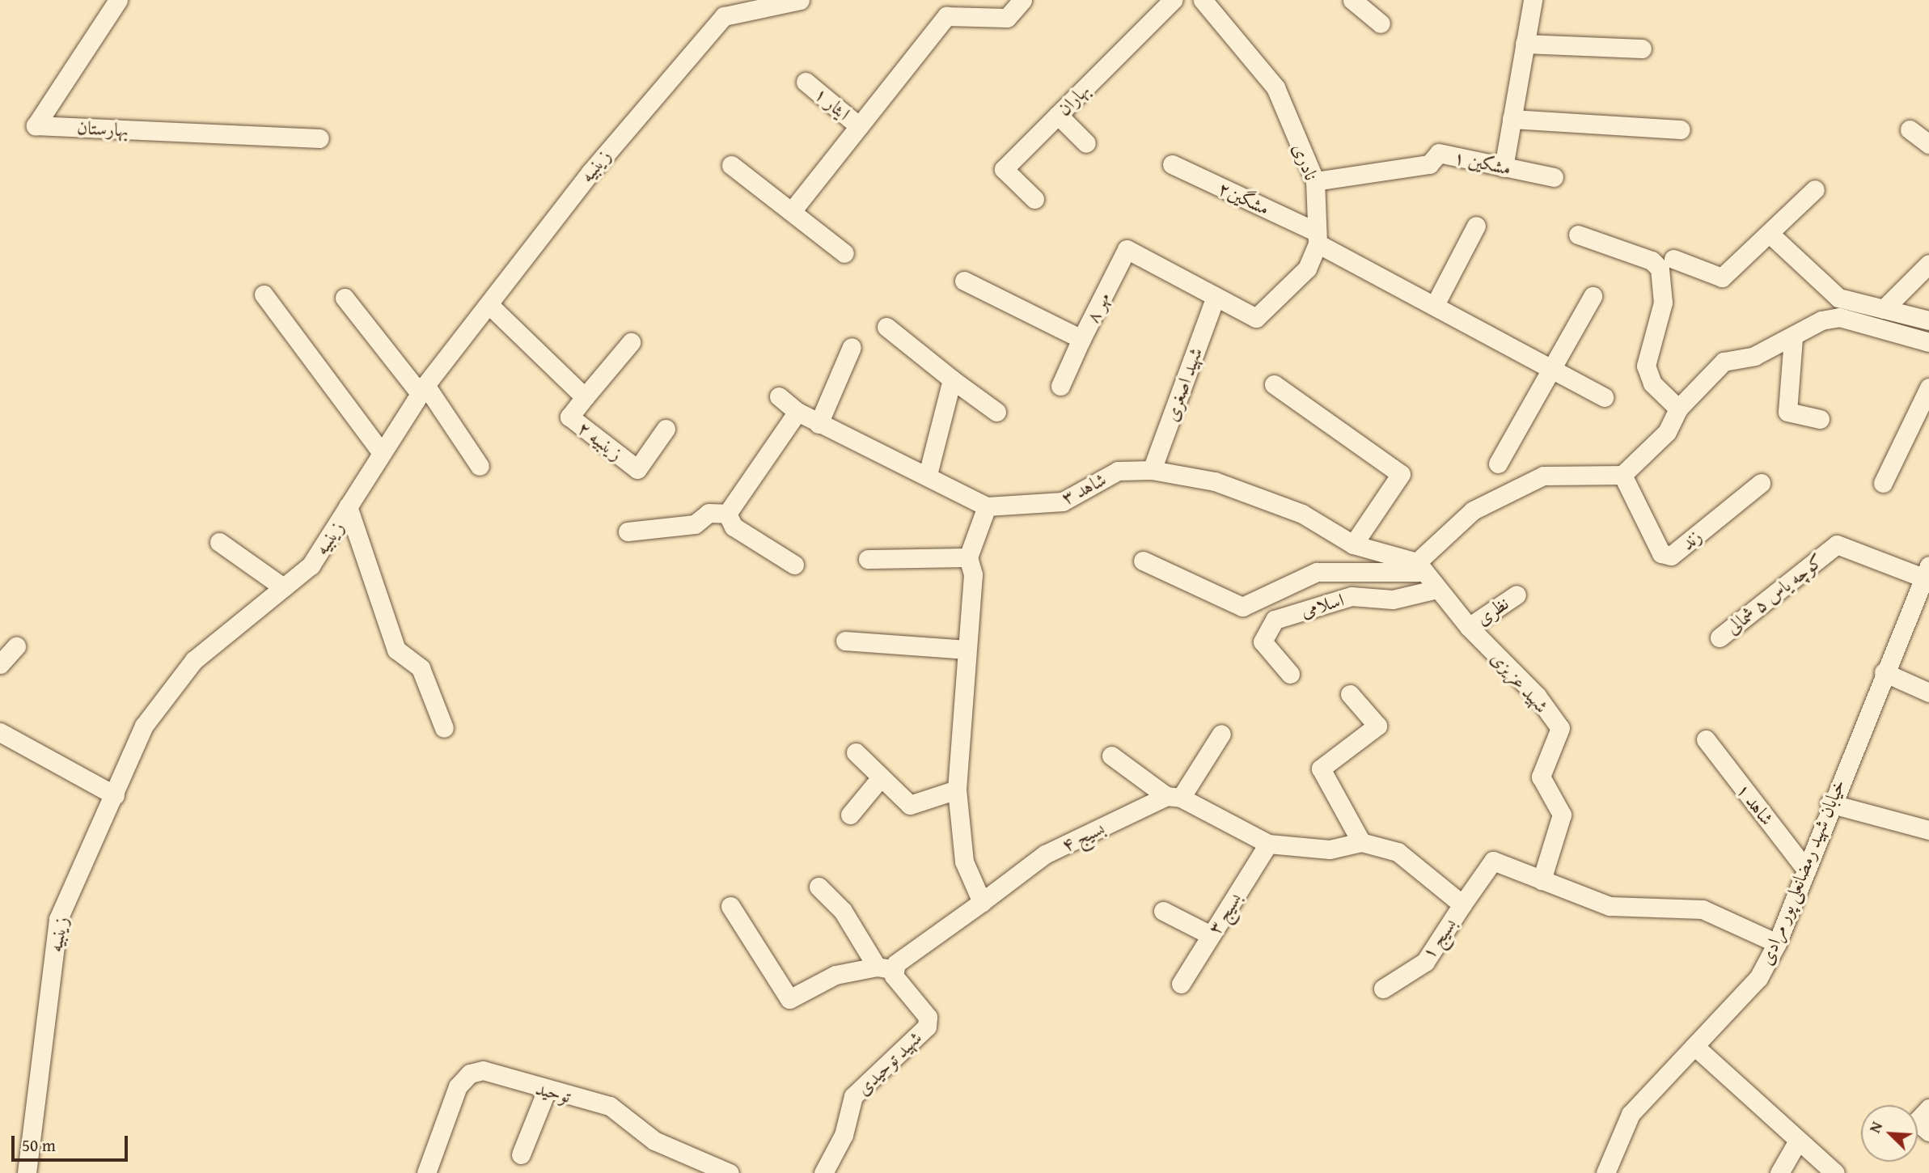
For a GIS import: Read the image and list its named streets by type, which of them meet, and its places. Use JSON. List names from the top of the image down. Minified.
{"streets":{"street":["بهاران","ایثار ۱","بهارستان","نادری","مشکین ۱","زینبیه","مشگین۲","مهر ۸","شهید اصغری","زینبیه ۲","شاهد ۳","زند","کوچه یاس ۵ شمالی","اسلامی","نظری","شهید عزیزی","شاهد ۱","بسیج ۴","خیابان شهید رمضانعلی پور مرادی","بسیج ۳","بسیج ۱","شهید توحیدی","توحید"]},"crossings":[["نادری","مشکین ۱"],["نادری","مشگین۲"],["نادری","مهر ۸"],["نادری","شهید اصغری"],["زینبیه","زینبیه ۲"],["مهر ۸","شهید اصغری"],["شهید اصغری","شاهد ۳"],["شاهد ۳","شهید عزیزی"],["کوچه یاس ۵ شمالی","خیابان شهید رمضانعلی پور مرادی"],["اسلامی","شهید عزیزی"],["نظری","شهید عزیزی"],["شاهد ۱","خیابان شهید رمضانعلی پور مرادی"]],"scale_bar":"50 m","north":"top left"}
